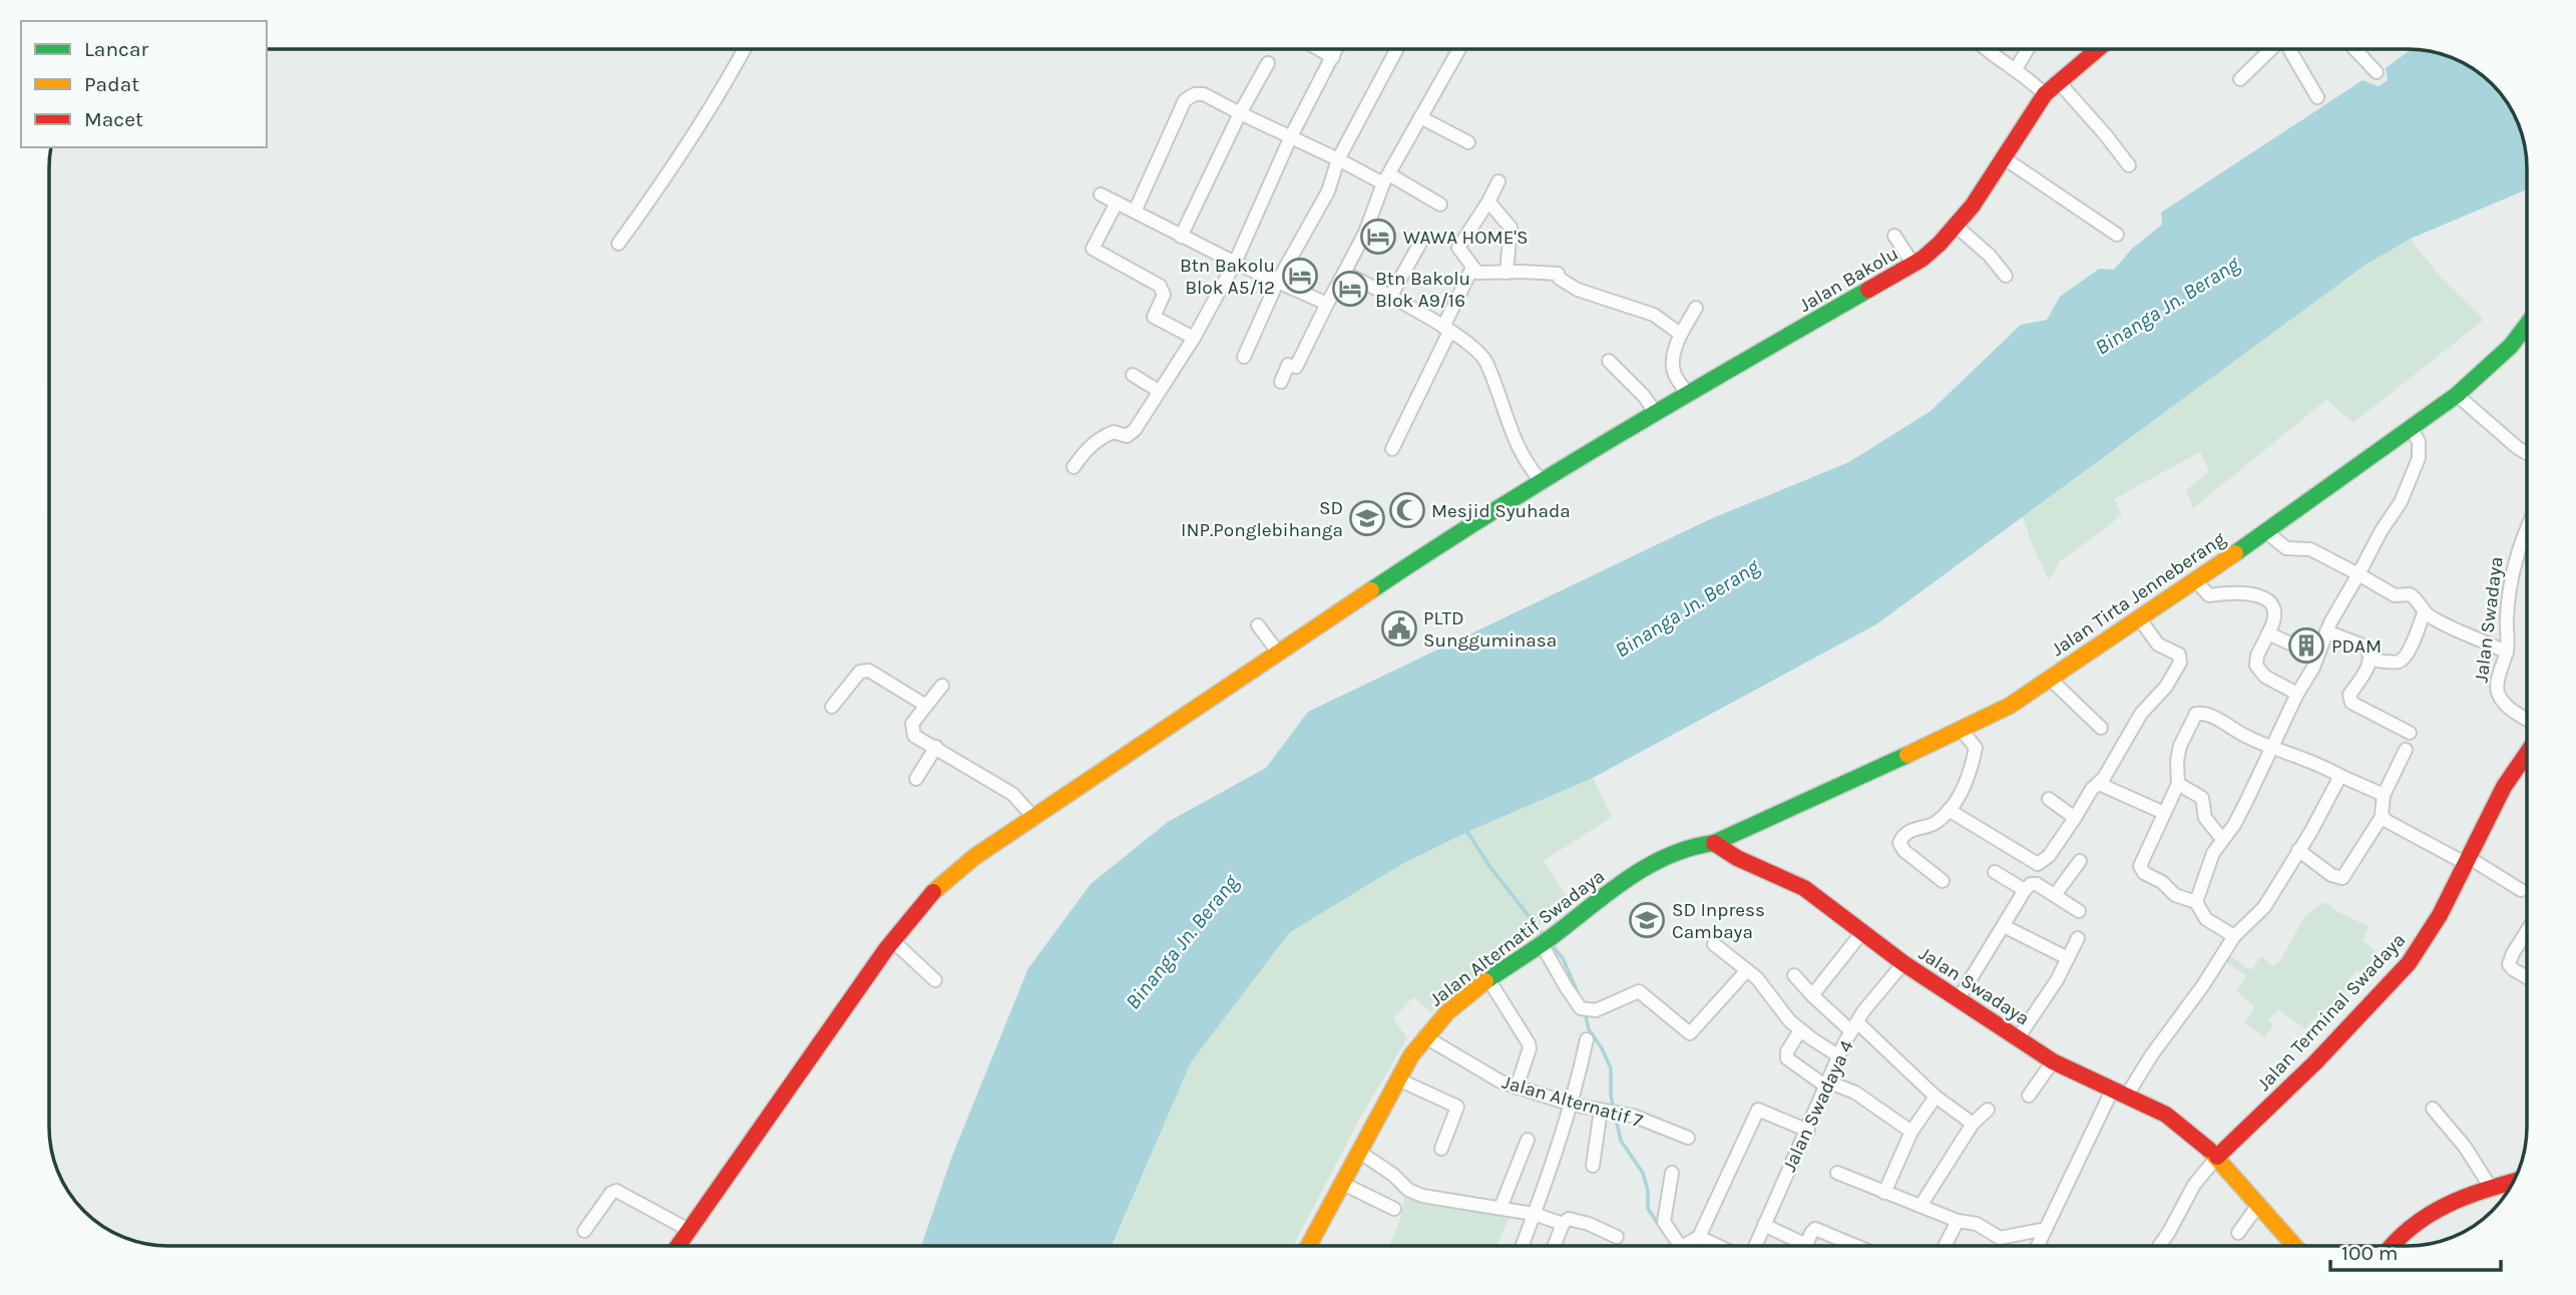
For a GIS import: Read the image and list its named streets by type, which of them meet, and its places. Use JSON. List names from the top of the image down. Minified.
{"streets":{"street":["Jalan Bakolu","Jalan Tirta Jenneberang","Jalan Swadaya","Jalan Alternatif Swadaya","Jalan Terminal Swadaya","Jalan Alternatif 7","Jalan Swadaya 4"]},"crossings":[["Jalan Tirta Jenneberang","Jalan Swadaya"],["Jalan Tirta Jenneberang","Jalan Alternatif Swadaya"],["Jalan Swadaya","Jalan Alternatif Swadaya"],["Jalan Swadaya","Jalan Terminal Swadaya"],["Jalan Swadaya","Jalan Swadaya 4"],["Jalan Alternatif Swadaya","Jalan Alternatif 7"]],"water":["Binanga Jn. Berang"],"places":{"hotel":["WAWA HOME'S","Btn Bakolu Blok A5/12","Btn Bakolu Blok A9/16"],"mosque":["Mesjid Syuhada"],"school or university":["SD INP.Ponglebihanga","SD Inpress Cambaya"],"public building":["PLTD Sungguminasa"],"building":["PDAM"]},"legend":["Lancar","Padat","Macet"],"scale_bar":"100 m"}
